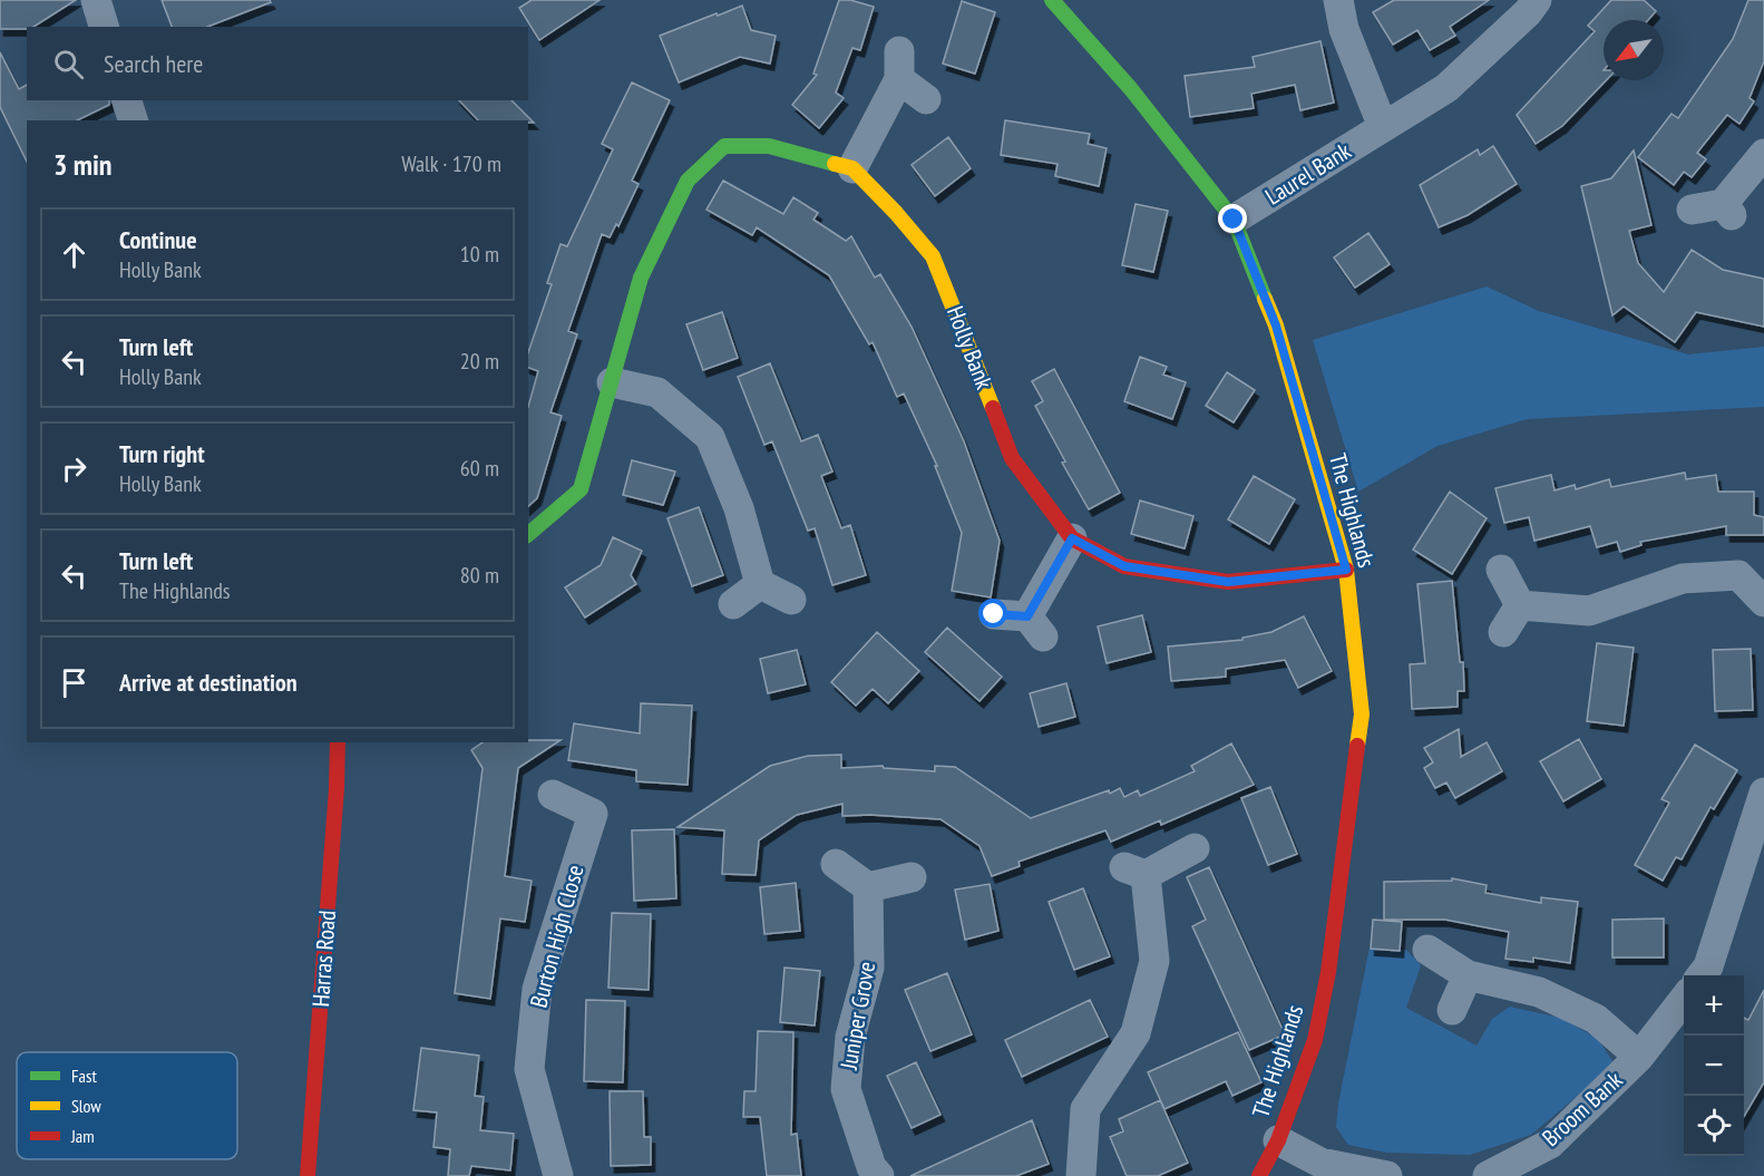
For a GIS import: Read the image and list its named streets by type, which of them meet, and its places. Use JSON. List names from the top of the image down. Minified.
{"streets":{"street":["Laurel Bank","Holly Bank","The Highlands","Burton High Close","Harras Road","Juniper Grove","Broom Bank"]},"crossings":[["Laurel Bank","The Highlands"],["Holly Bank","The Highlands"]],"legend":["Fast","Slow","Jam"],"north":"bottom left","page":{"search":"Search here","heading":["3 min","Walk · 170 m"],"list":[["Continue","Holly Bank","10 m"],["Turn left","Holly Bank","20 m"],["Turn right","Holly Bank","60 m"],["Turn left","The Highlands","80 m"],"Arrive at destination"],"map_buttons":["+","−"]}}
